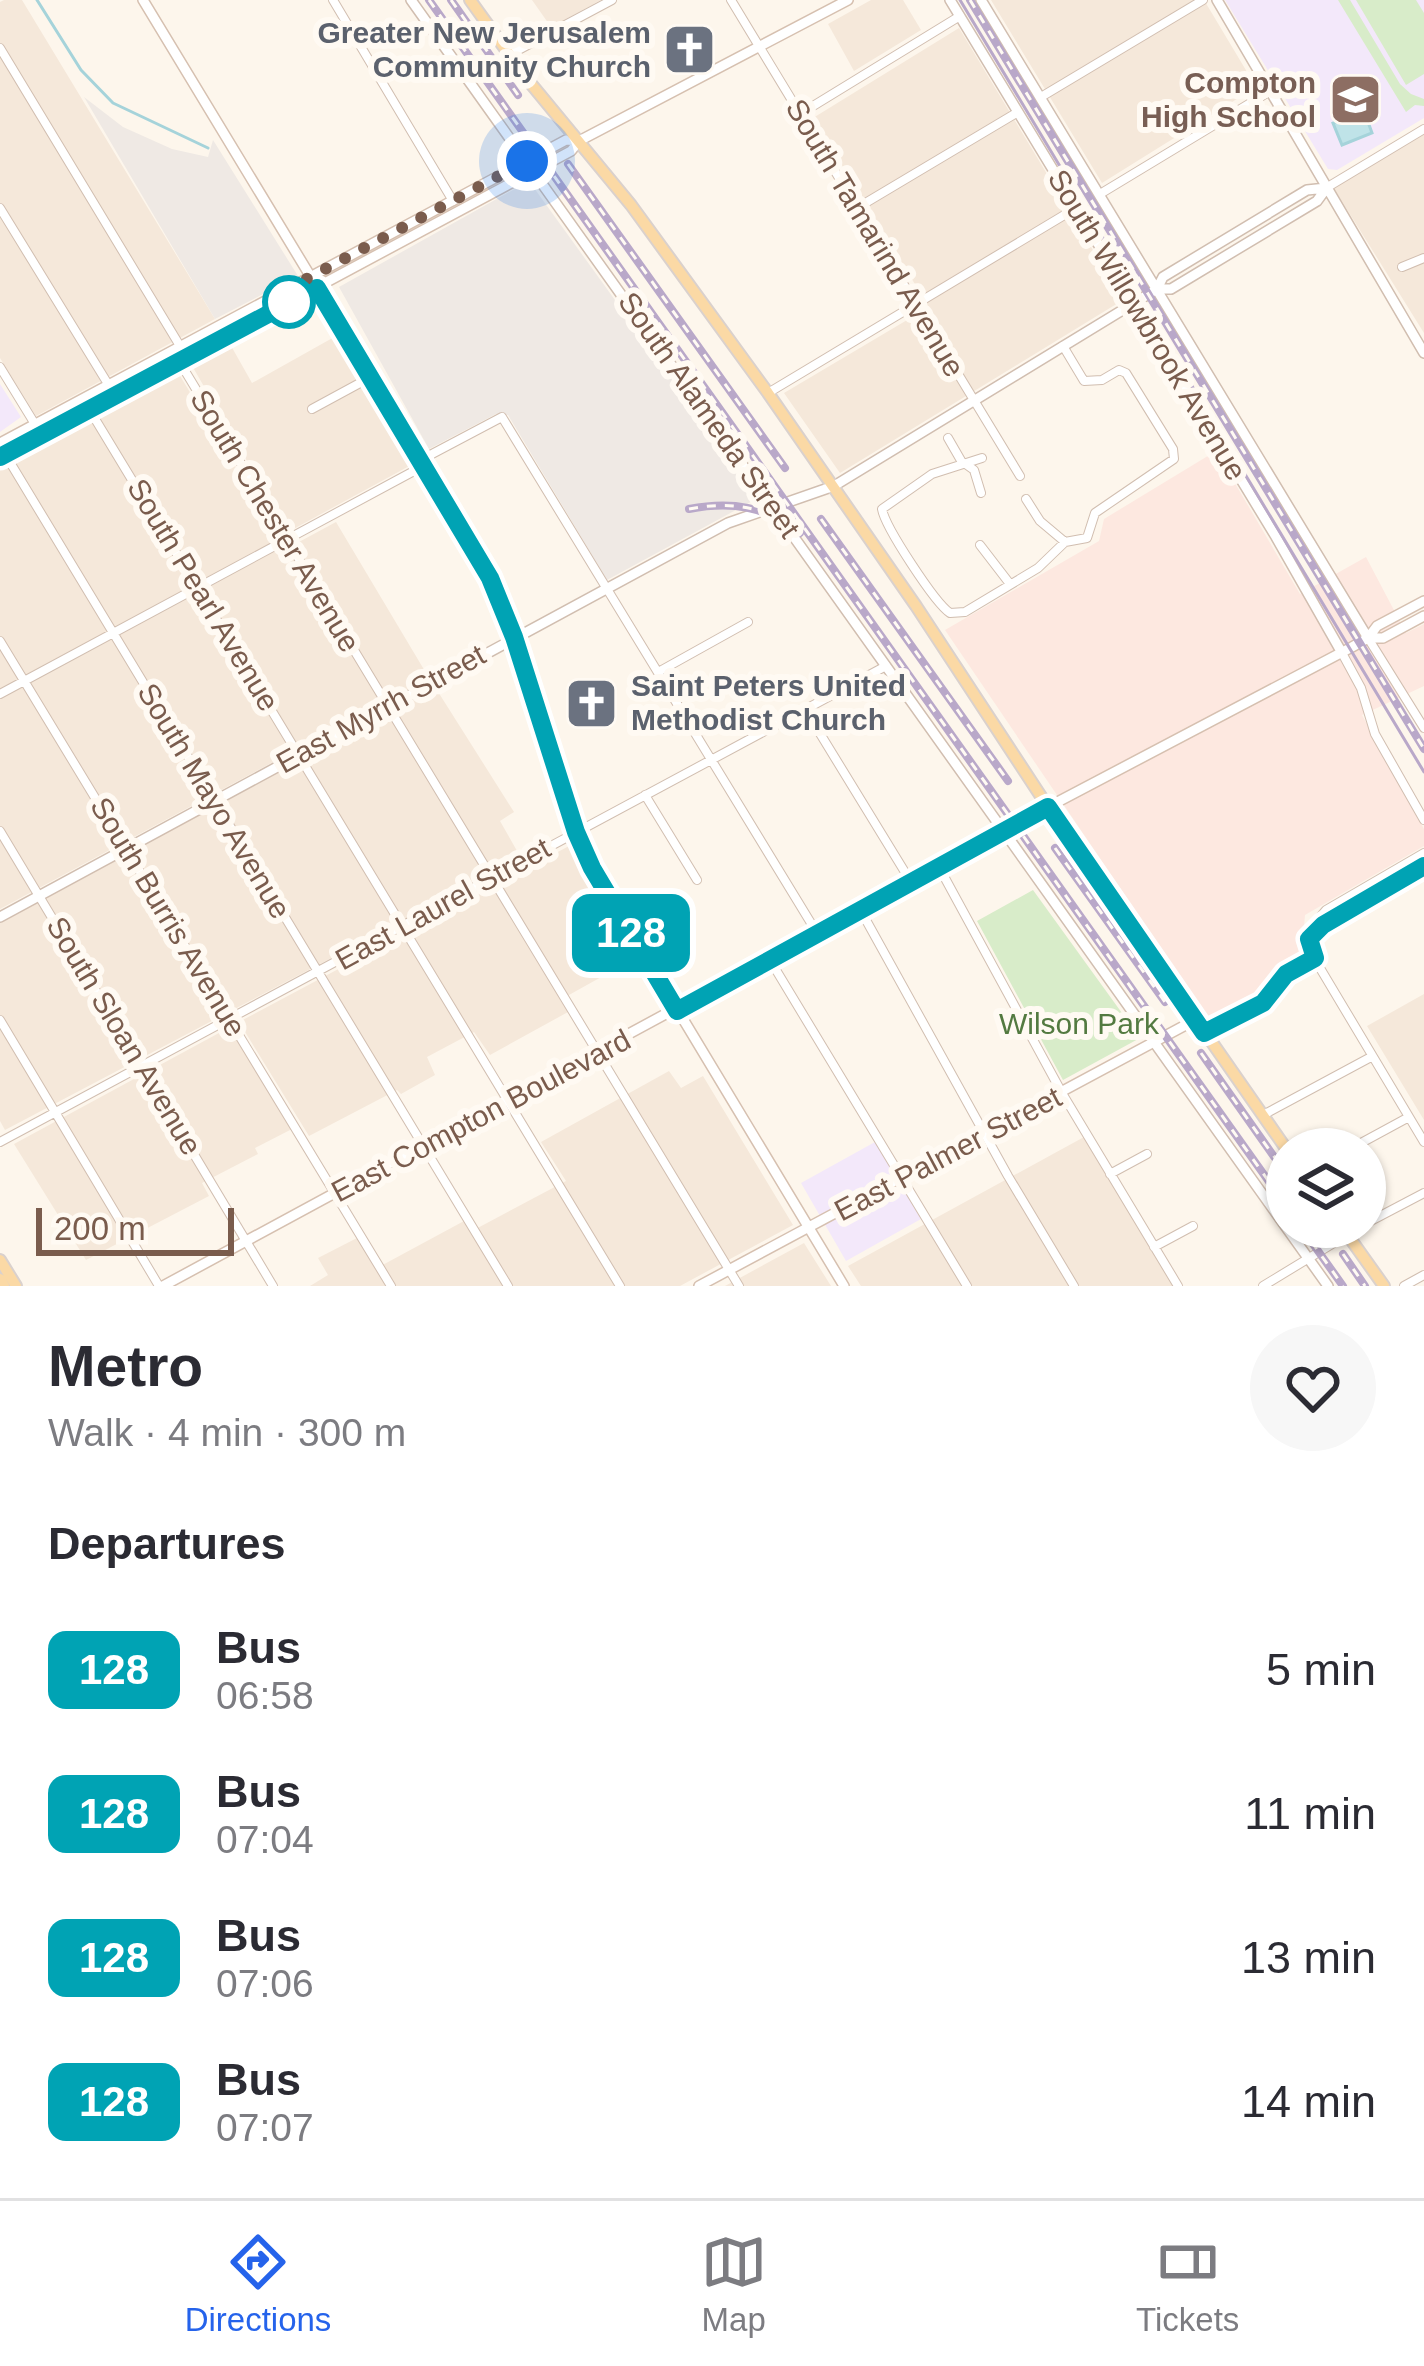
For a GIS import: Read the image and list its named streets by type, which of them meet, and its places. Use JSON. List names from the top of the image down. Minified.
{"streets":{"main road":["South Willowbrook Avenue","South Alameda Street","East Myrrh Street","East Compton Boulevard","East Palmer Street"],"street":["South Tamarind Avenue","South Chester Avenue","South Pearl Avenue","South Mayo Avenue","East Laurel Street","South Burris Avenue","South Sloan Avenue"]},"crossings":[["South Tamarind Avenue","East Myrrh Street"],["South Willowbrook Avenue","East Myrrh Street"],["South Willowbrook Avenue","East Compton Boulevard"],["South Alameda Street","East Myrrh Street"],["South Alameda Street","East Laurel Street"],["South Alameda Street","East Compton Boulevard"],["South Alameda Street","East Palmer Street"],["South Chester Avenue","East Myrrh Street"],["South Chester Avenue","East Laurel Street"],["South Chester Avenue","East Compton Boulevard"],["South Chester Avenue","East Palmer Street"],["South Pearl Avenue","East Myrrh Street"],["South Pearl Avenue","East Laurel Street"],["South Pearl Avenue","East Compton Boulevard"],["East Myrrh Street","South Mayo Avenue"],["East Myrrh Street","South Burris Avenue"],["East Myrrh Street","South Sloan Avenue"],["South Mayo Avenue","East Laurel Street"],["South Mayo Avenue","East Compton Boulevard"],["East Laurel Street","South Burris Avenue"],["East Laurel Street","South Sloan Avenue"],["South Burris Avenue","East Compton Boulevard"],["South Sloan Avenue","East Compton Boulevard"]],"parks":["Wilson Park"],"places":{"church":["Greater New Jerusalem Community Church","Saint Peters United Methodist Church"],"school or university":["Compton High School"]},"lines":["bus line 128"],"scale_bar":"200 m","page":{"on_map":"128","scale":"200 m","heading":[["Metro","Walk · 4 min · 300 m"],"Departures"],"list":[{"mark":"128","name":"Bus","note":"06:58","value":"5 min"},{"mark":"128","name":"Bus","note":"07:04","value":"11 min"},{"mark":"128","name":"Bus","note":"07:06","value":"13 min"},{"mark":"128","name":"Bus","note":"07:07","value":"14 min"}],"tabs":["Directions","Map","Tickets"]}}
